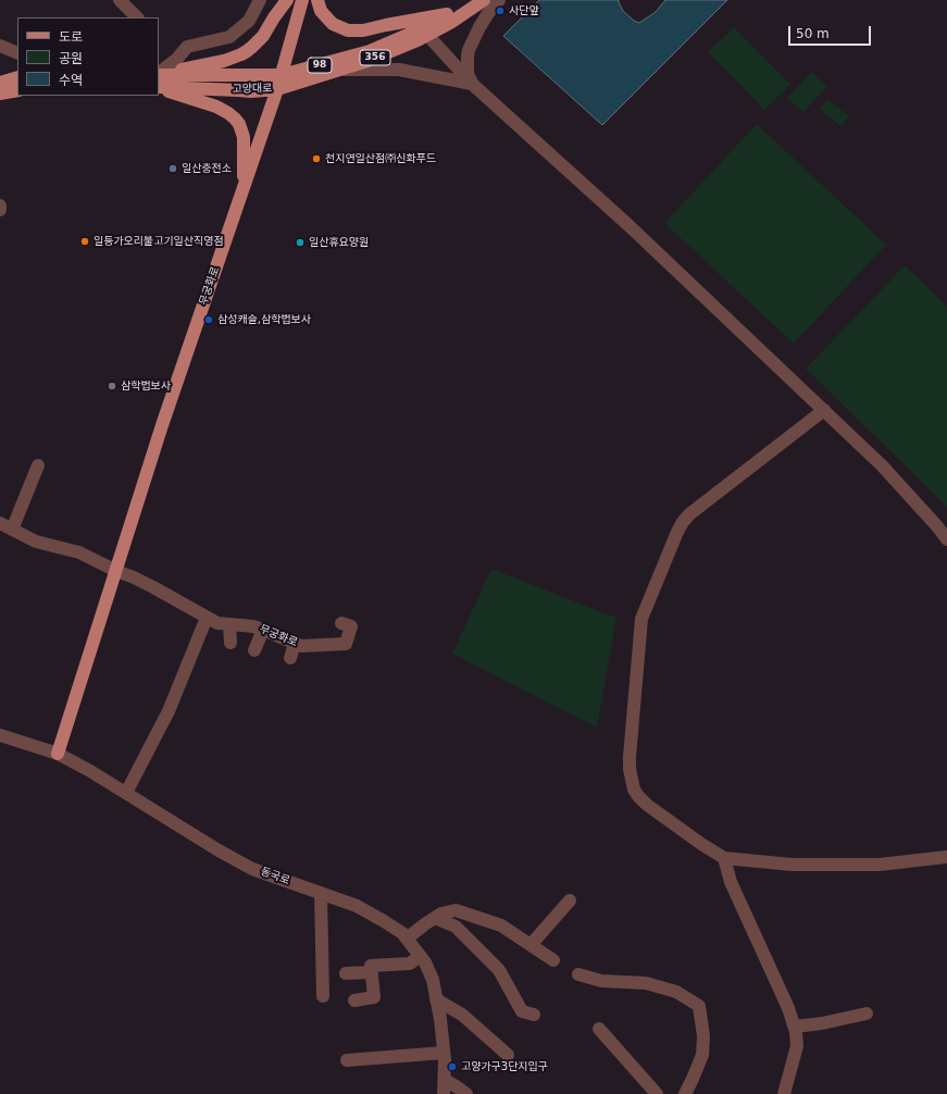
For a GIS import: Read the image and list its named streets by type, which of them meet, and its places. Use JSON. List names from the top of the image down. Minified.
{"streets":{"main road":["356","98","고양대로","무궁화로"],"street":["동국로"]},"crossings":[["고양대로","무궁화로"],["무궁화로","동국로"]],"places":["사단앞","천지연일산점㈜신화푸드","일산충전소","일등가오리불고기일산직영점","일산휴요양원","삼성캐슬,삼학법보사","삼학법보사","고양가구3단지입구"],"legend":["도로","공원","수역"],"scale_bar":"50 m"}
